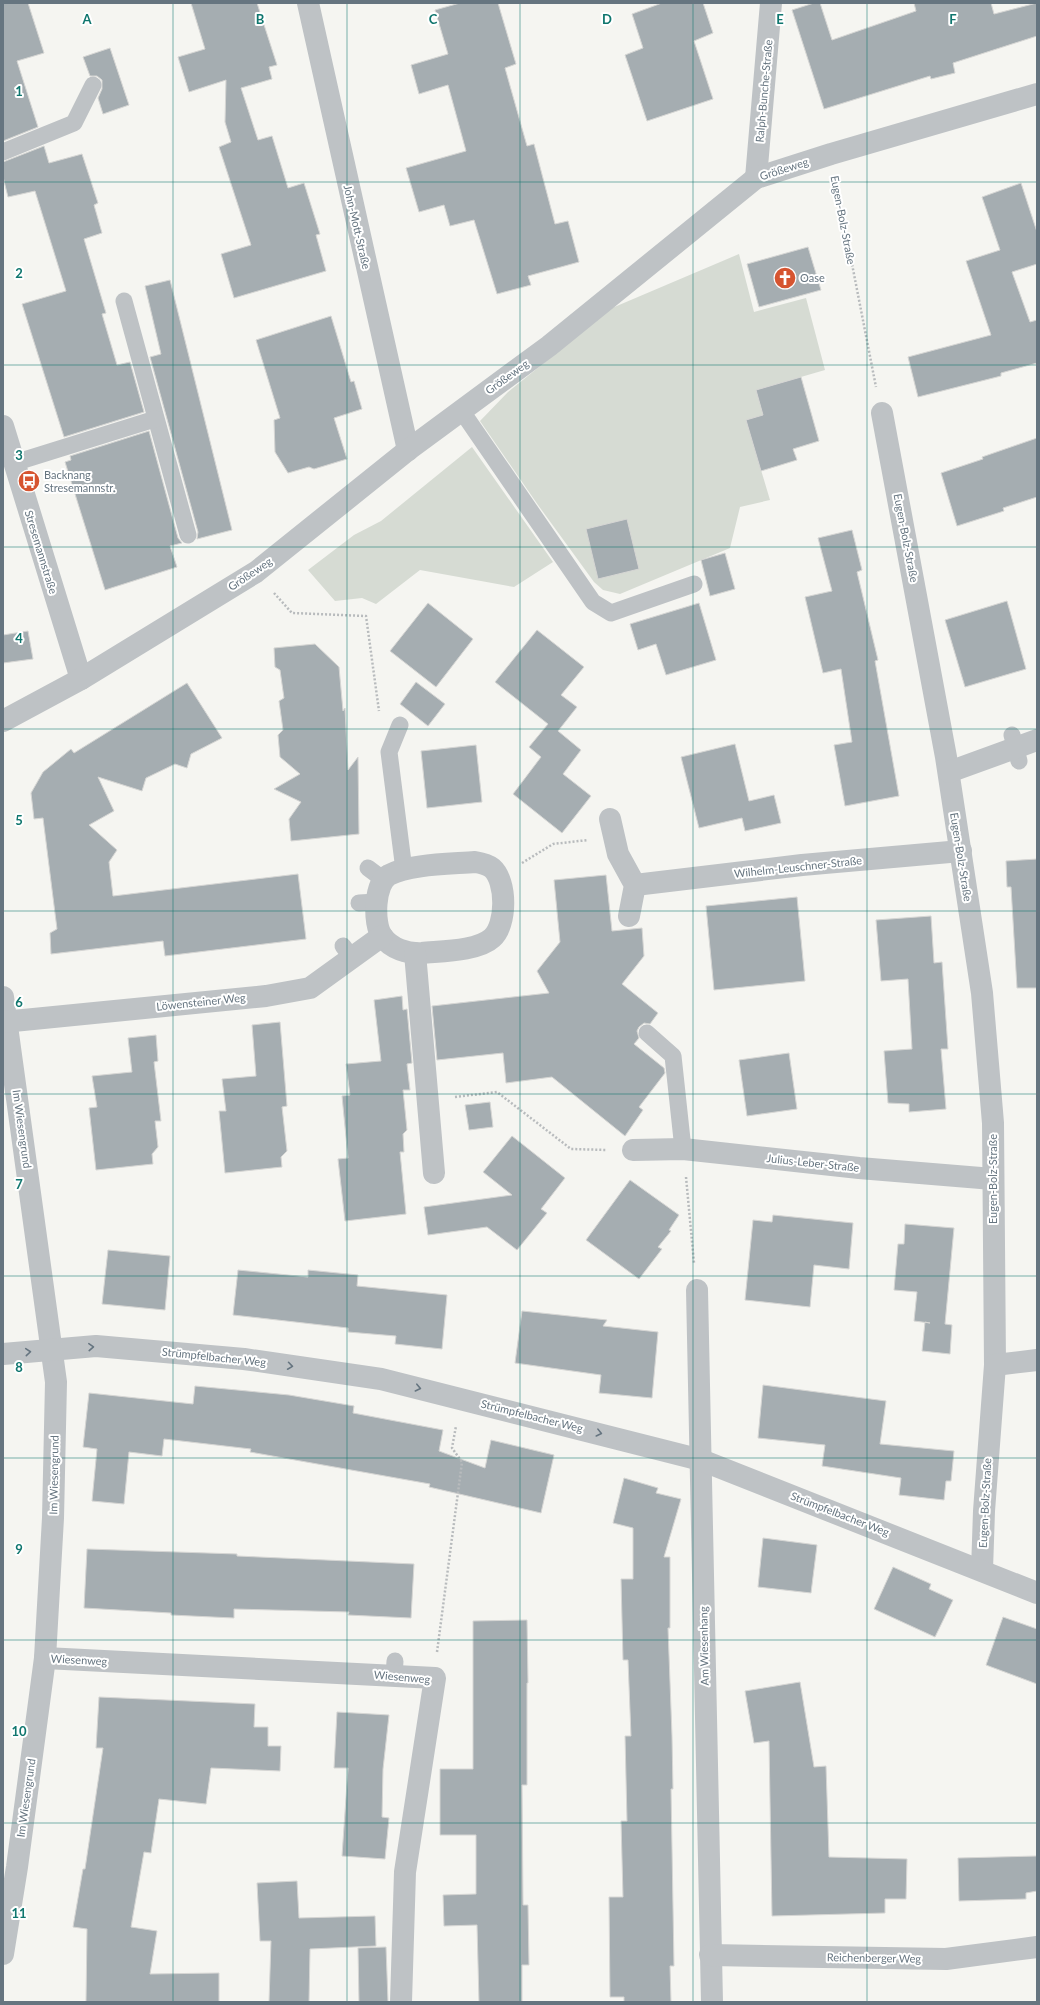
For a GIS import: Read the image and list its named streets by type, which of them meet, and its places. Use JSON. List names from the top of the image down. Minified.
{"streets":{"street":["Ralph-Bunche-Straße","Größeweg","Eugen-Bolz-Straße","John-Mott-Straße","Stresemannstraße","Wilhelm-Leuschner-Straße","Löwensteiner Weg","Im Wiesengrund","Julius-Leber-Straße","Strümpfelbacher Weg","Am Wiesenhang","Wiesenweg","Reichenberger Weg"]},"crossings":[["Ralph-Bunche-Straße","Größeweg"],["Größeweg","Eugen-Bolz-Straße"],["Größeweg","John-Mott-Straße"],["Größeweg","Stresemannstraße"],["Eugen-Bolz-Straße","Wilhelm-Leuschner-Straße"],["Eugen-Bolz-Straße","Julius-Leber-Straße"],["Eugen-Bolz-Straße","Strümpfelbacher Weg"],["Löwensteiner Weg","Im Wiesengrund"],["Im Wiesengrund","Strümpfelbacher Weg"],["Im Wiesengrund","Wiesenweg"],["Strümpfelbacher Weg","Am Wiesenhang"],["Am Wiesenhang","Reichenberger Weg"]],"one_way":["Strümpfelbacher Weg"],"places":{"church":["Oase"],"bus stop":["Backnang Stresemannstr."]},"grid":{"columns":["A","B","C","D","E","F"],"rows":["1","2","3","4","5","6","7","8","9","10","11"]}}
